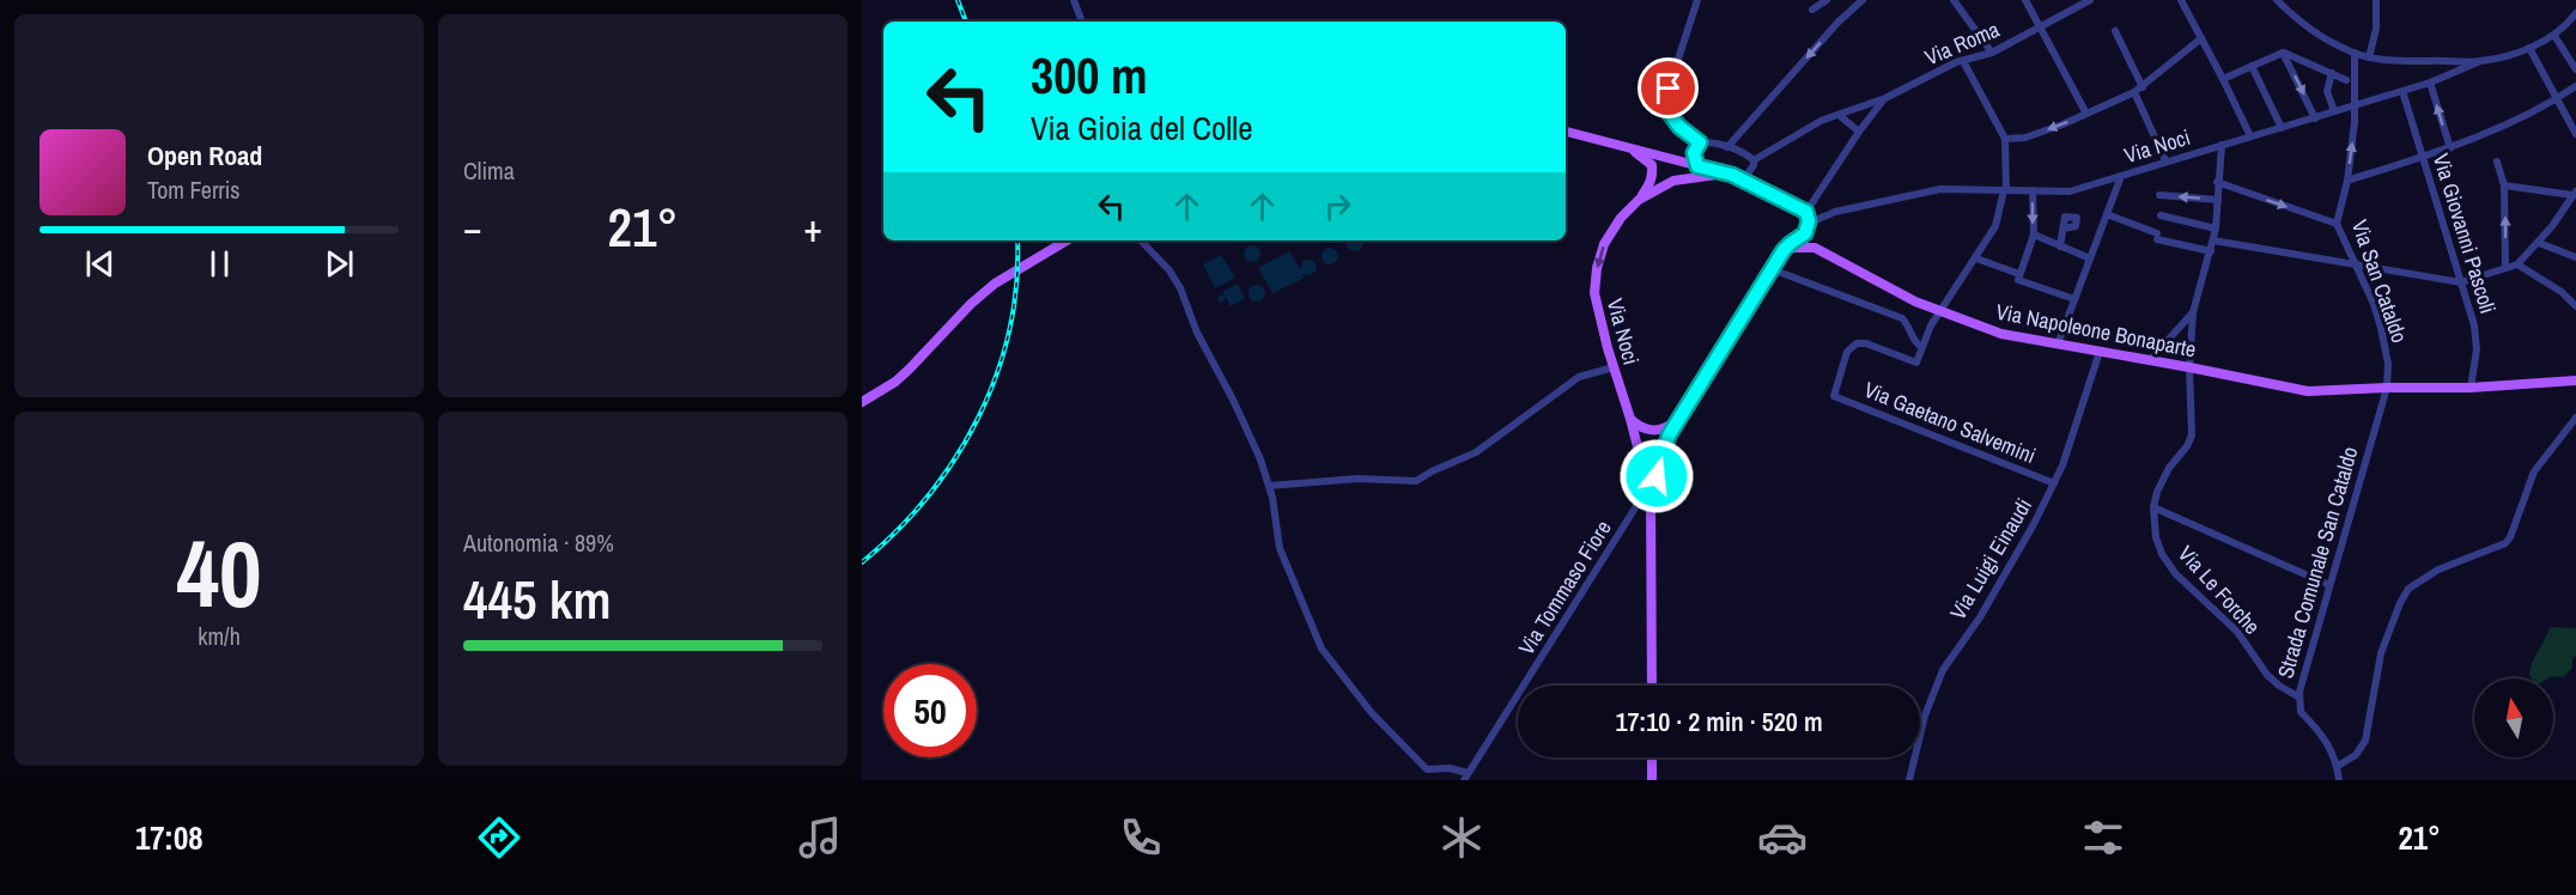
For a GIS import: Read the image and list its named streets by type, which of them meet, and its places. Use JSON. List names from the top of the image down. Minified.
{"streets":{"main road":["Via Noci","Via Napoleone Bonaparte"],"street":["Via Roma","Via Giovanni Pascoli","Via San Cataldo","Via Gaetano Salvemini","Via Luigi Einaudi","Strada Comunale San Cataldo","Via Tommaso Fiore","Via Le Forche"]},"crossings":[["Via Noci","Via Giovanni Pascoli"],["Via Noci","Via San Cataldo"],["Via Noci","Via Tommaso Fiore"],["Via Giovanni Pascoli","Via Napoleone Bonaparte"],["Via San Cataldo","Via Napoleone Bonaparte"],["Via San Cataldo","Strada Comunale San Cataldo"],["Via Napoleone Bonaparte","Via Luigi Einaudi"],["Via Napoleone Bonaparte","Strada Comunale San Cataldo"],["Via Napoleone Bonaparte","Via Le Forche"],["Via Gaetano Salvemini","Via Luigi Einaudi"],["Strada Comunale San Cataldo","Via Le Forche"]],"north":"top","page":{"tile":["Clima",["40","km/h"],["Autonomia · 89%","445 km"]],"turn":["300 m","Via Gioia del Colle"],"song":["Open Road","Tom Ferris"],"heat":["−","21°","+"],"limit":"50","trip":"17:10 · 2 min · 520 m","tabs":["17:08","21°"]}}
